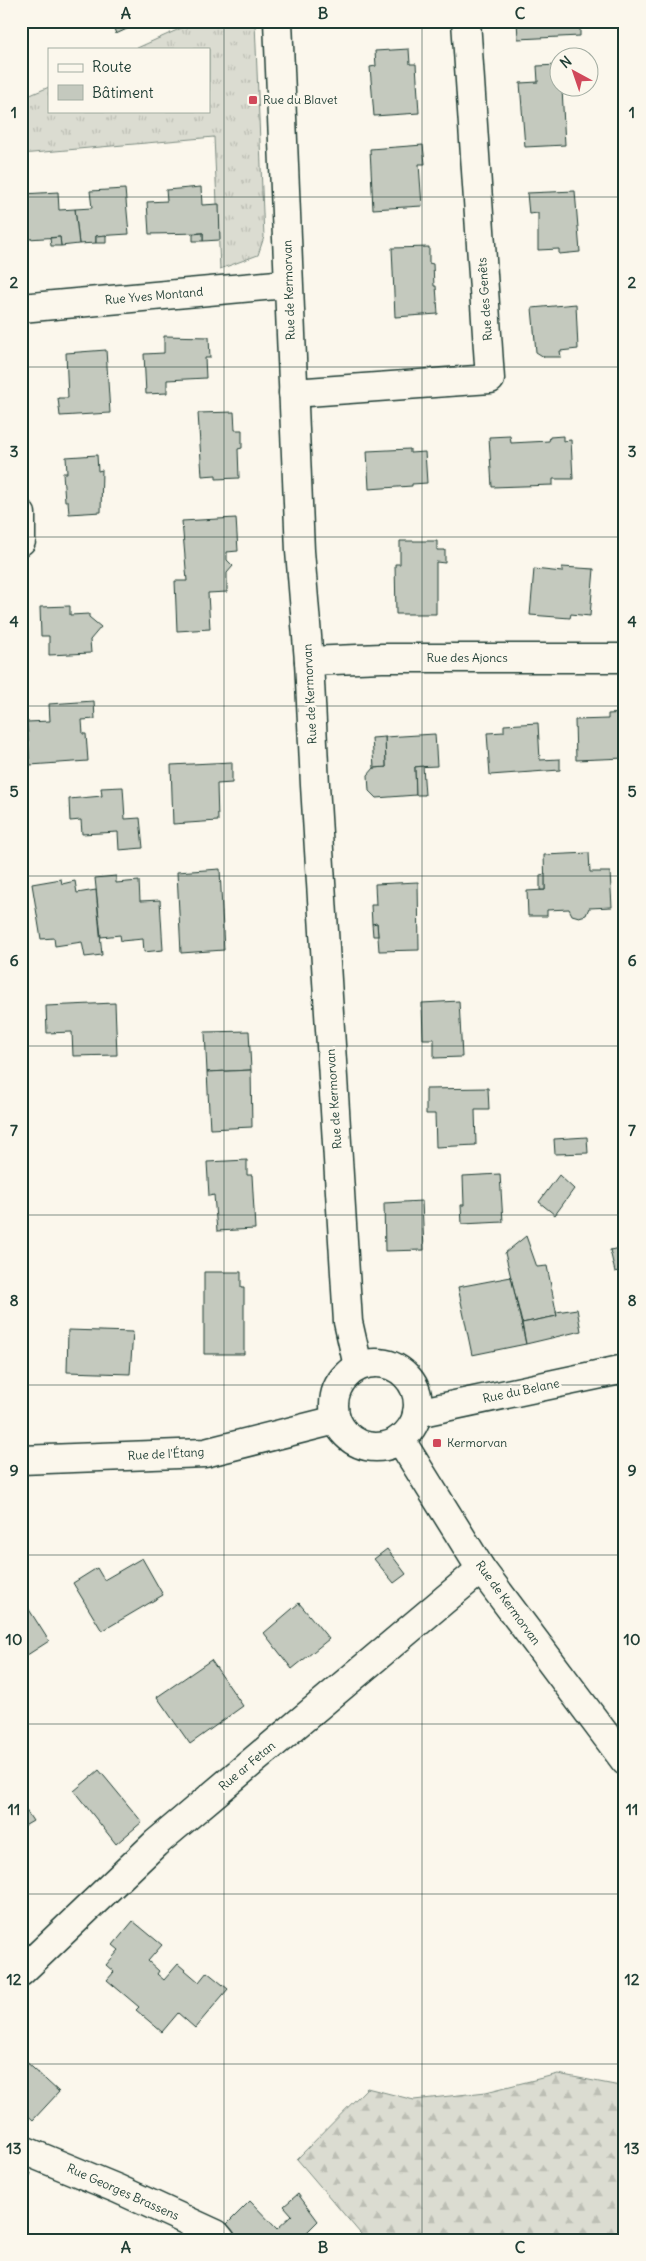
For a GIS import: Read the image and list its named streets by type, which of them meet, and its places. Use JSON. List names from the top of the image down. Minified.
{"streets":{"street":["Rue de Kermorvan","Rue Yves Montand","Rue des Genêts","Rue des Ajoncs","Rue du Belane","Rue de l'Étang","Rue ar Fetan","Rue Georges Brassens"]},"crossings":[["Rue de Kermorvan","Rue Yves Montand"],["Rue de Kermorvan","Rue des Genêts"],["Rue de Kermorvan","Rue des Ajoncs"],["Rue de Kermorvan","Rue du Belane"],["Rue de Kermorvan","Rue de l'Étang"],["Rue de Kermorvan","Rue ar Fetan"],["Rue du Belane","Rue de l'Étang"]],"places":{"transit":["Rue du Blavet","Kermorvan"]},"legend":["Route","Bâtiment"],"north":"top left","grid":{"columns":["A","B","C"],"rows":["1","2","3","4","5","6","7","8","9","10","11","12","13"]}}
